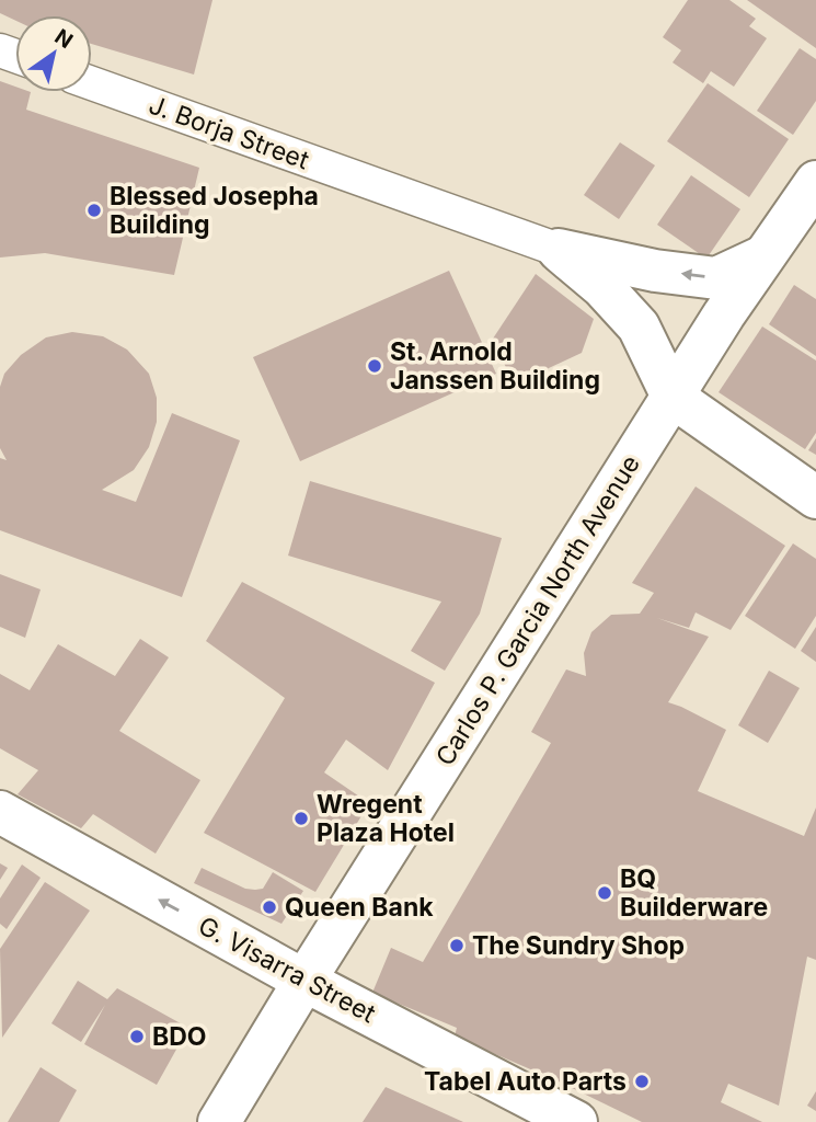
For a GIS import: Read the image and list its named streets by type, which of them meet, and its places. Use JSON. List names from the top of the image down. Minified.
{"streets":{"main road":["Carlos P. Garcia North Avenue","G. Visarra Street"],"street":["J. Borja Street"]},"crossings":[["Carlos P. Garcia North Avenue","G. Visarra Street"]],"one_way":["G. Visarra Street"],"places":["Blessed Josepha Building","St. Arnold Janssen Building","Wregent Plaza Hotel","BQ Builderware","Queen Bank","The Sundry Shop","BDO","Tabel Auto Parts"],"north":"top right"}
